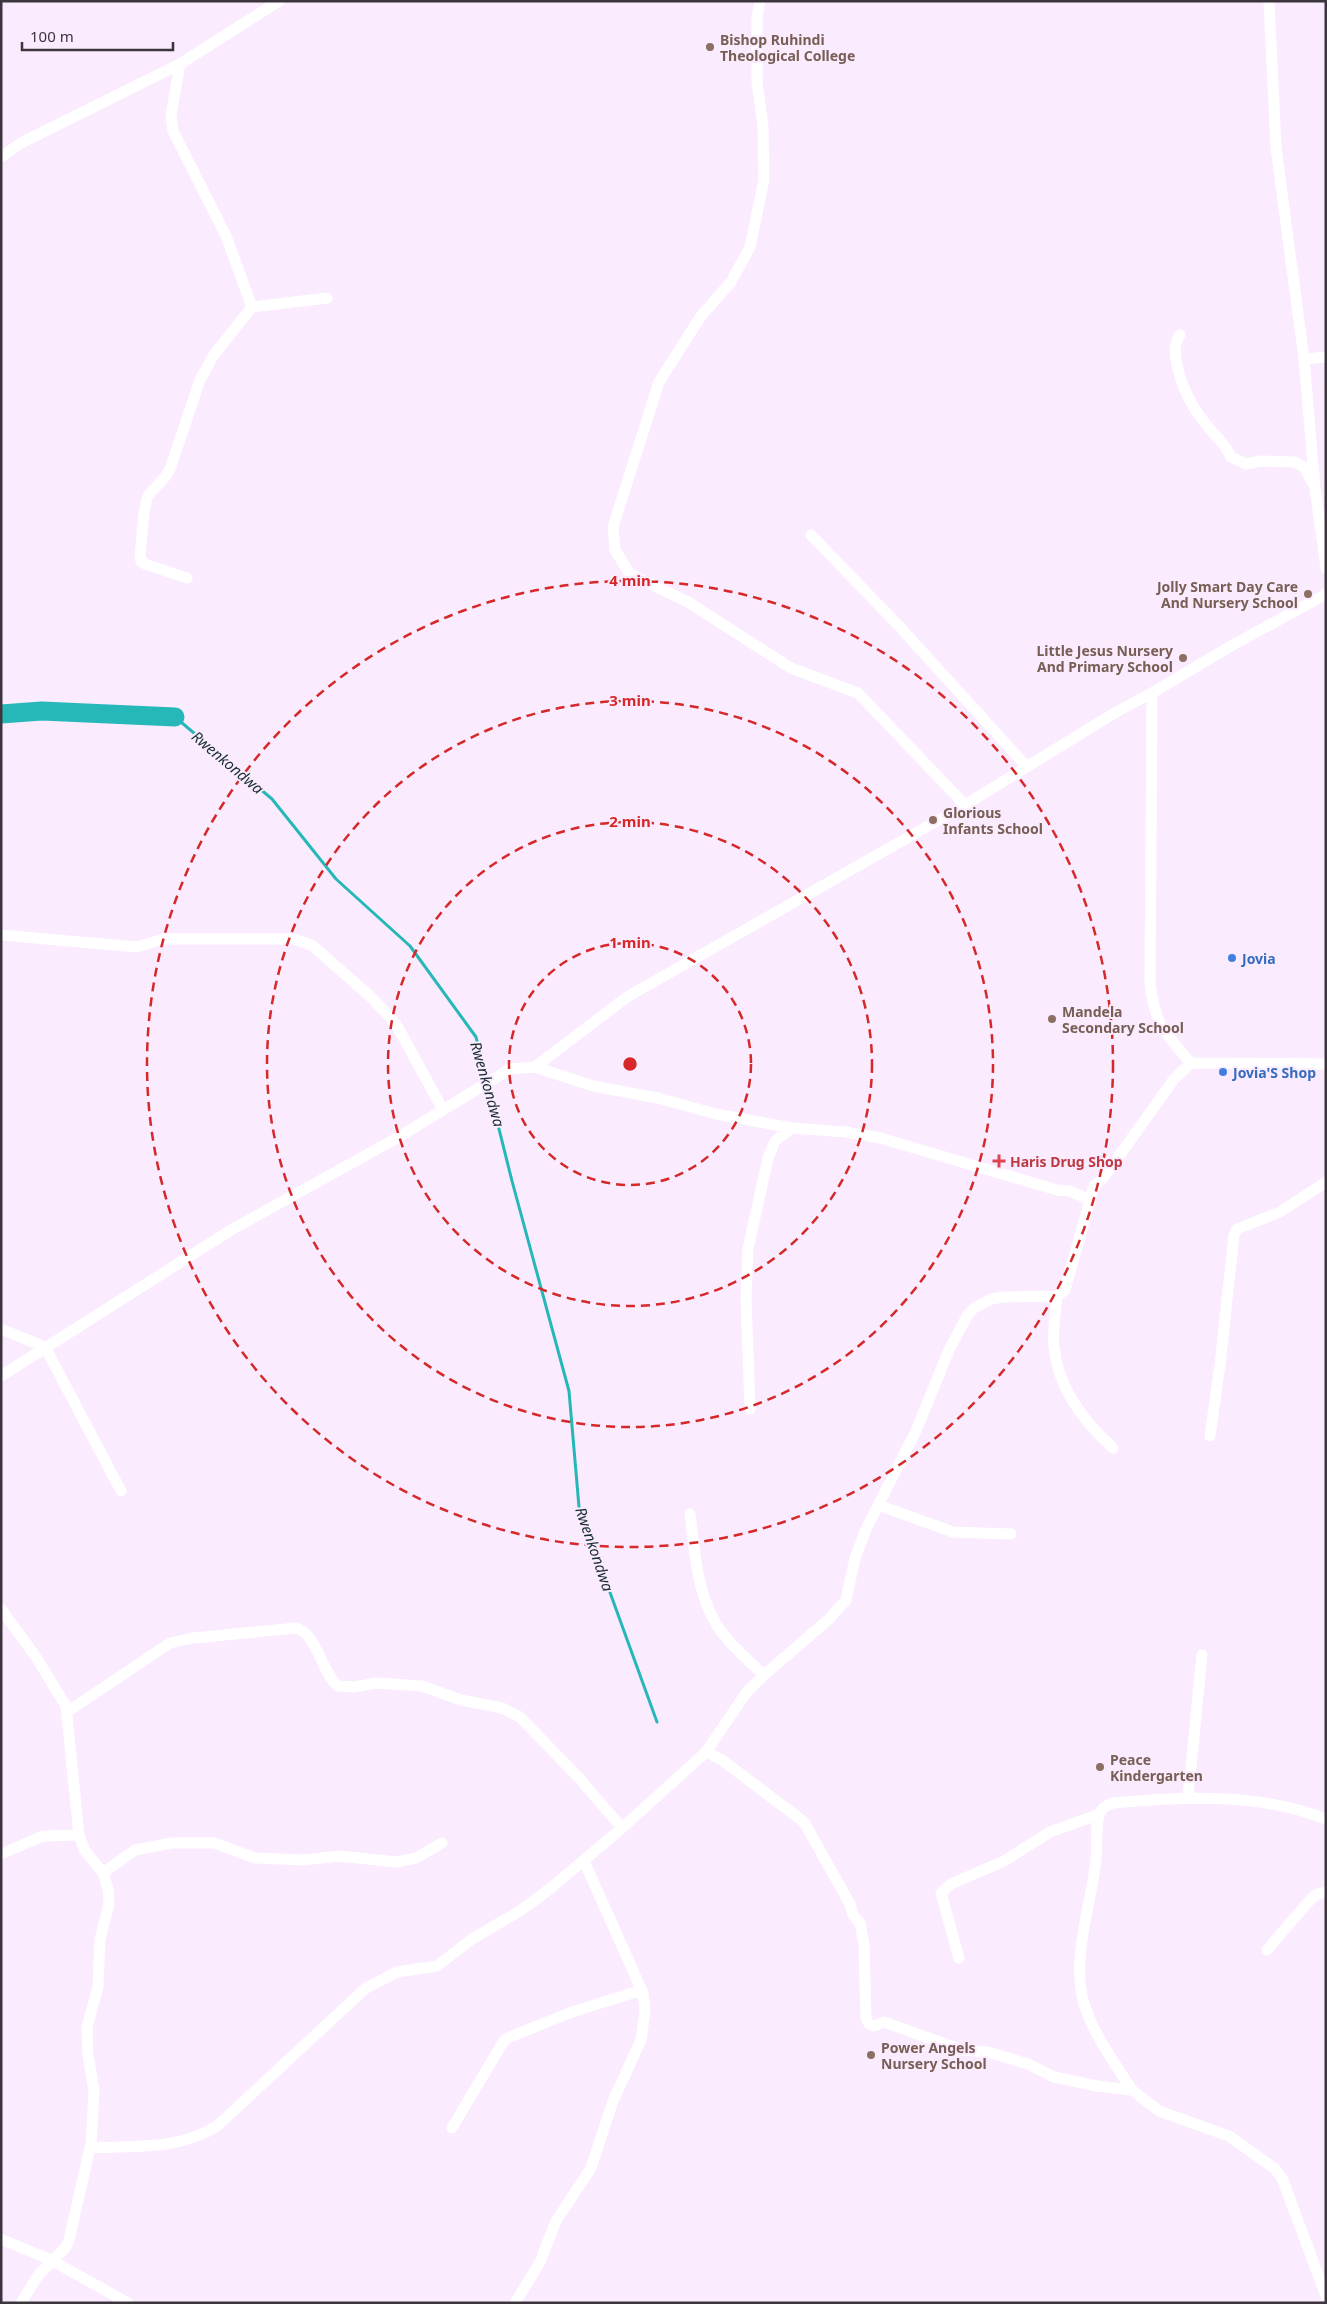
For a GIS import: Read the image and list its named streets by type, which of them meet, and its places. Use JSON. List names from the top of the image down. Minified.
{"water":["Rwenkondwa"],"places":{"other":["Bishop Ruhindi Theological College","Jolly Smart Day Care And Nursery School","Little Jesus Nursery And Primary School","Glorious Infants School","Jovia","Mandela Secondary School","Jovia'S Shop","Peace Kindergarten","Power Angels Nursery School"],"health":["Haris Drug Shop"]},"scale_bar":"100 m","rings":["4 min","3 min","2 min","1 min"]}
